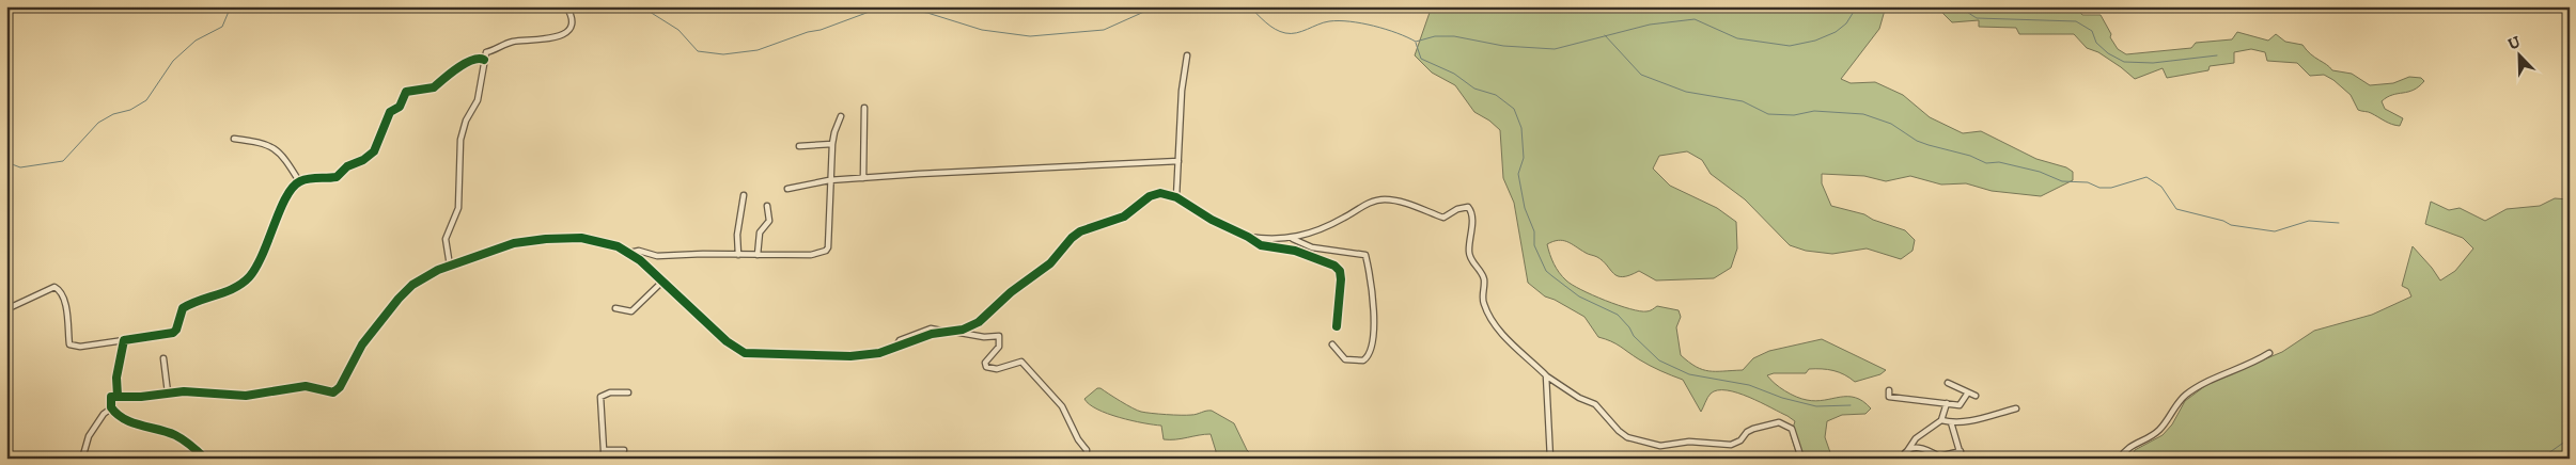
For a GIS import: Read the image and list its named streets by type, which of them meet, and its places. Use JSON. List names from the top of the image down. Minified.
{"north":"top left"}
